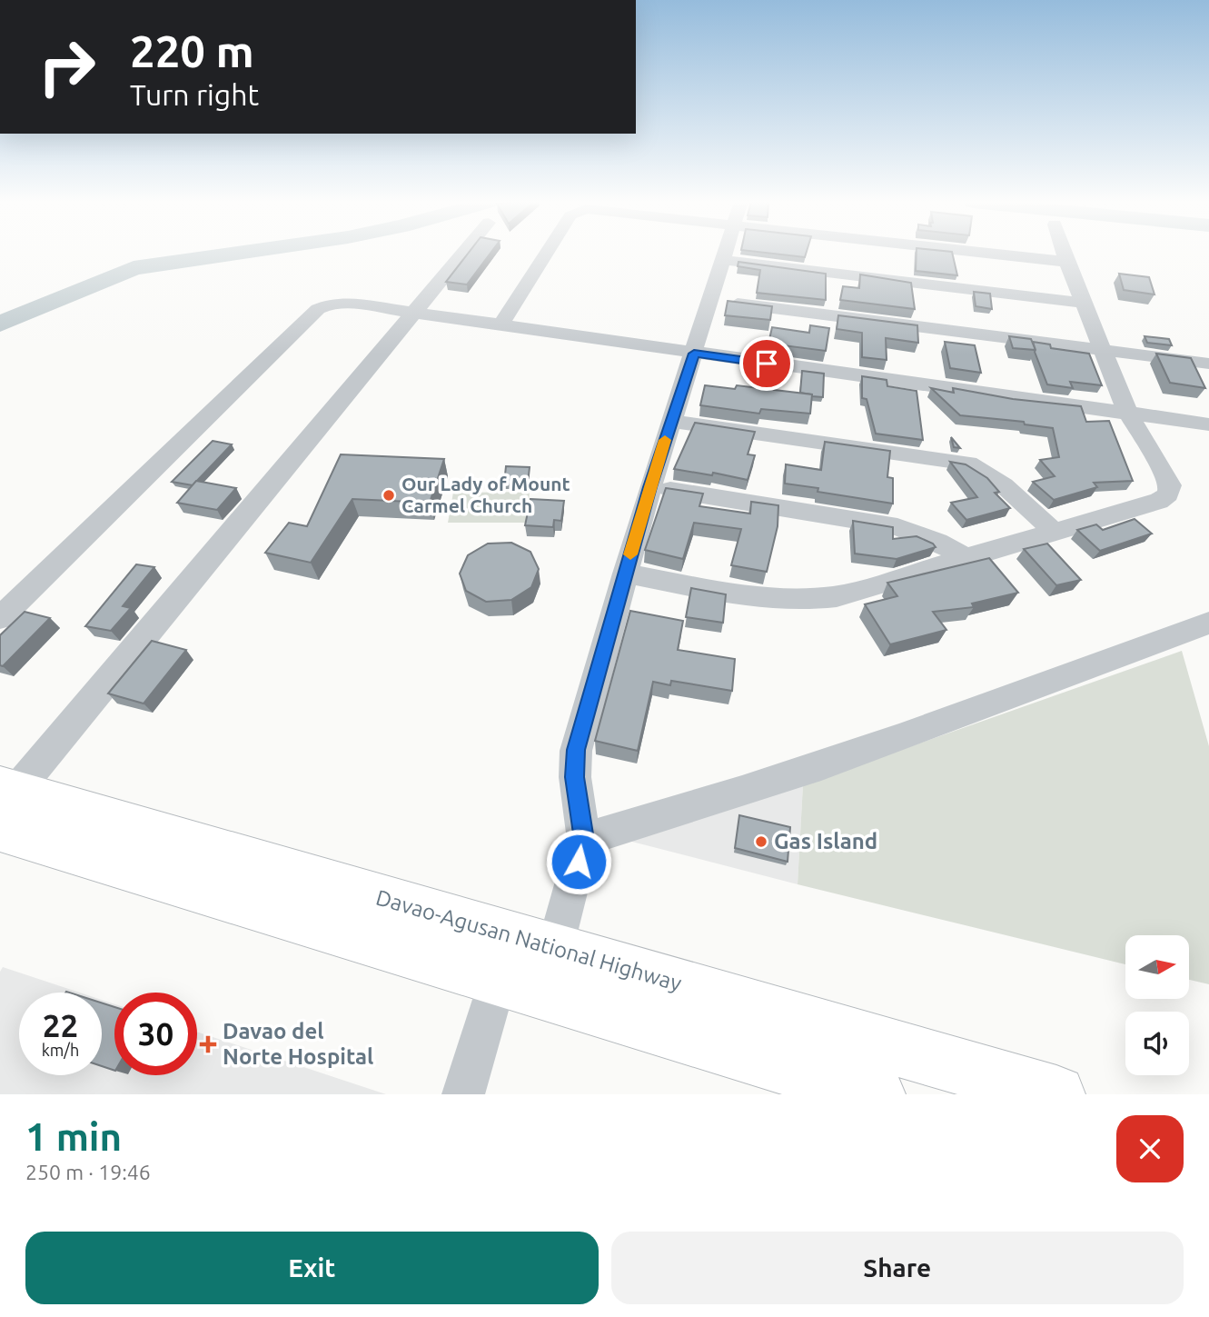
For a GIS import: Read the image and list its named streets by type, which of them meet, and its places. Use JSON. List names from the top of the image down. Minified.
{"streets":{"highway":["Davao-Agusan National Highway"]},"places":{"other":["Our Lady of Mount Carmel Church","Gas Island"],"health":["Davao del Norte Hospital"]},"north":"right","page":{"turn":["220 m","Turn right"],"speed":"22 km/h","limit":"30","heading":["1 min","250 m · 19:46"],"buttons":["Exit","Share"]}}
